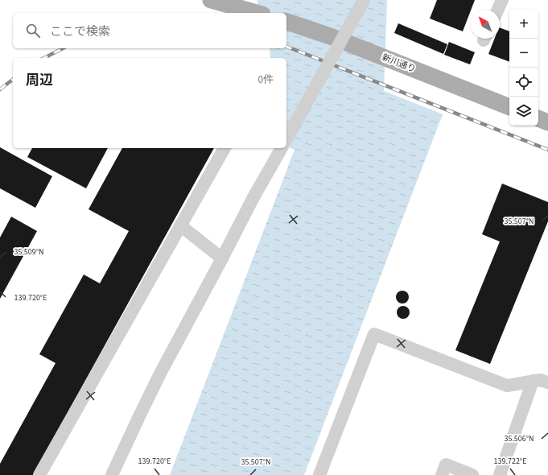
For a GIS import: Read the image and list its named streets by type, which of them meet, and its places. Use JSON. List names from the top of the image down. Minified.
{"streets":{"main road":["新川通り"]},"north":"top left","page":{"map_buttons":["+","−"],"search":"ここで検索","heading":["周辺","0件"]},"coordinates":["35.507°N","35.509°N","139.720°E","35.506°N","139.722°E"]}
